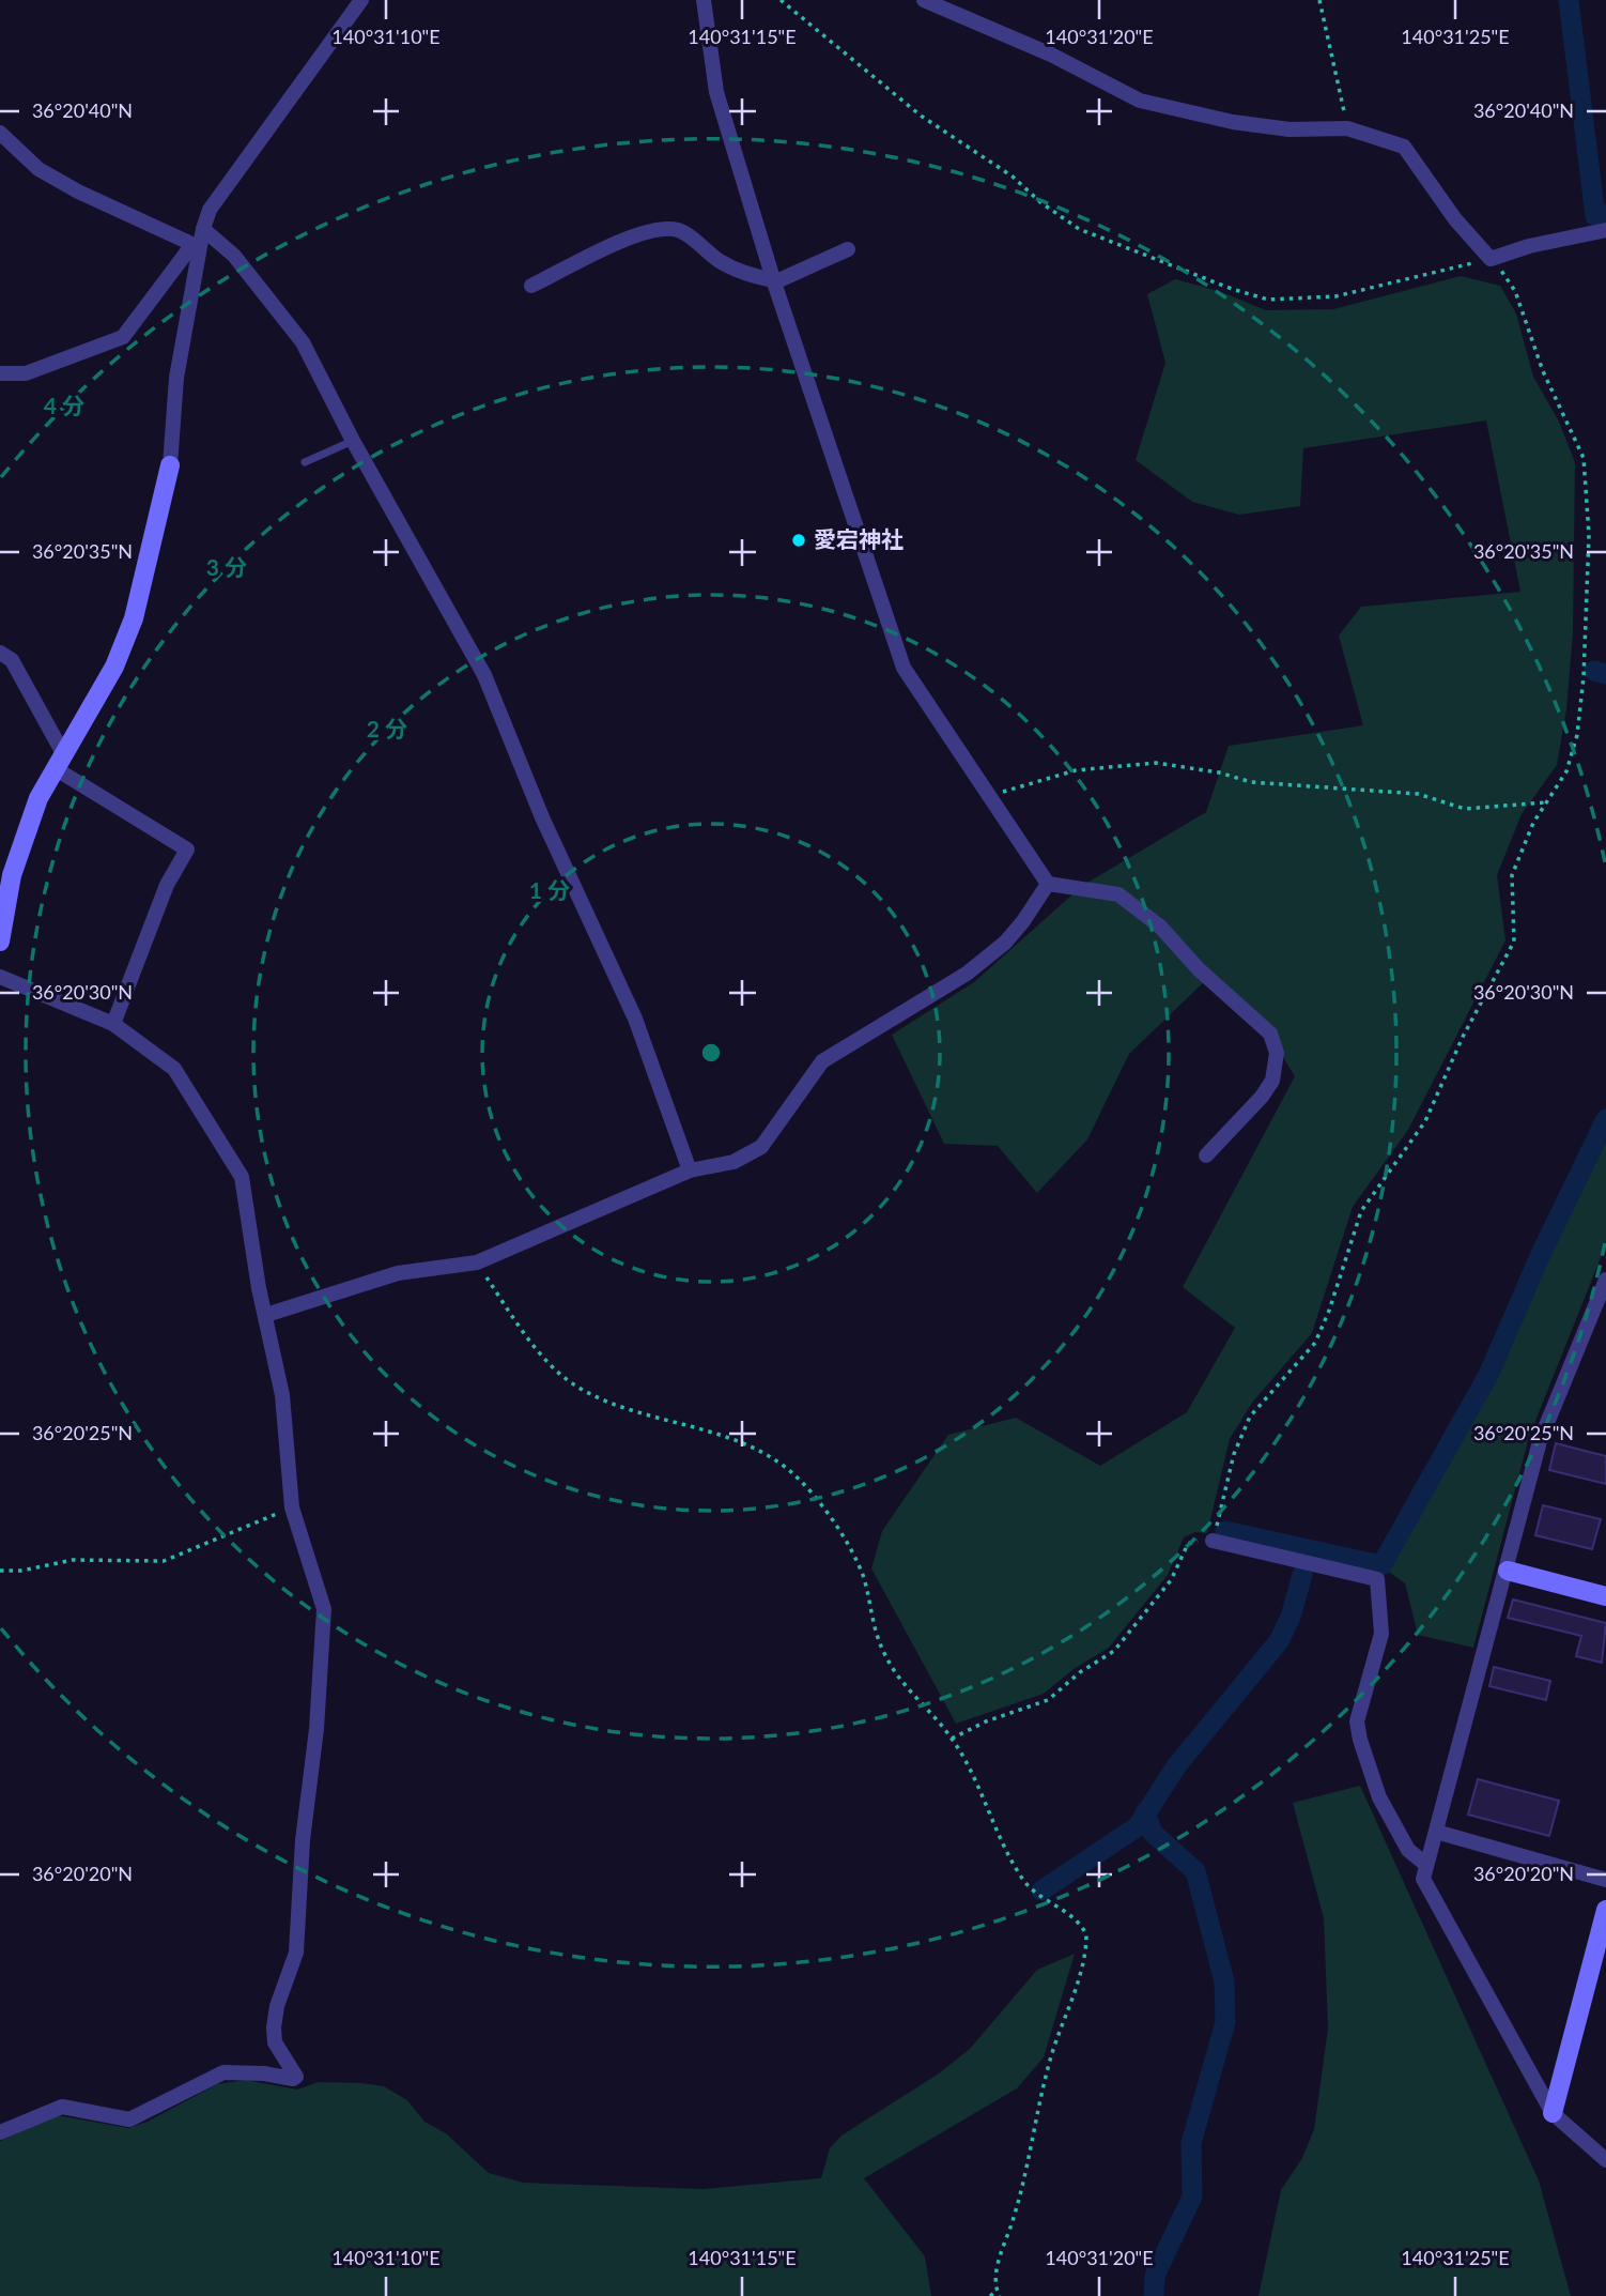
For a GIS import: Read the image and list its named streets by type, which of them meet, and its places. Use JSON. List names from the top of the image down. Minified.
{"places":["愛宕神社"],"coordinates":["140°31'10\"E","140°31'15\"E","140°31'20\"E","140°31'25\"E","36°20'40\"N","36°20'35\"N","36°20'30\"N","36°20'25\"N","36°20'20\"N"],"rings":["4 分","3 分","2 分","1 分"]}
